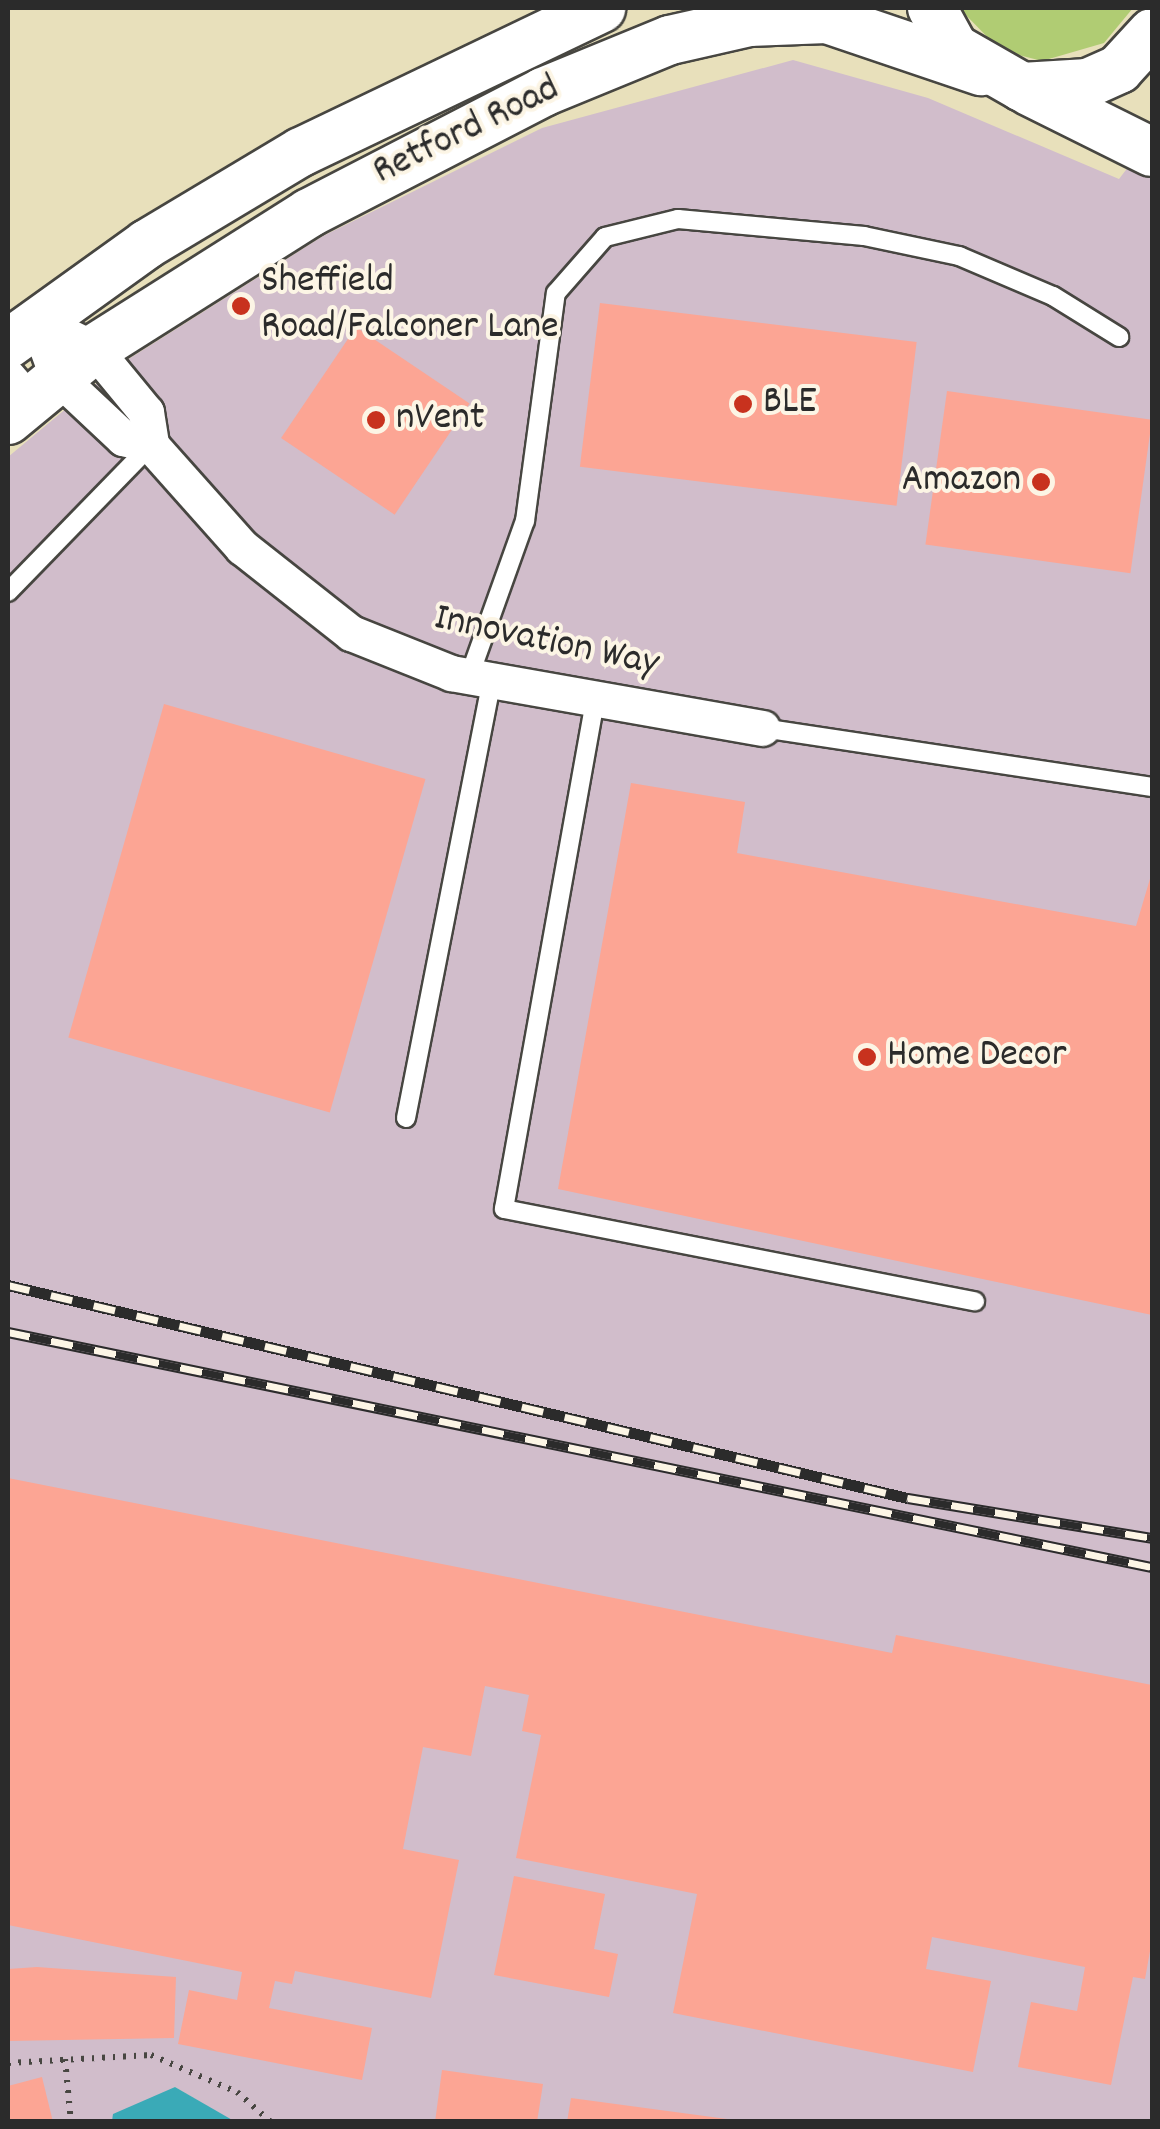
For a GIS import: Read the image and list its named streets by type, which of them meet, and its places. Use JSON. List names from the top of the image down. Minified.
{"streets":{"main road":["Retford Road"],"street":["Innovation Way"]},"crossings":[["Retford Road","Innovation Way"]],"places":["Sheffield Road/Falconer Lane","BLE","nVent","Amazon","Home Decor"]}
